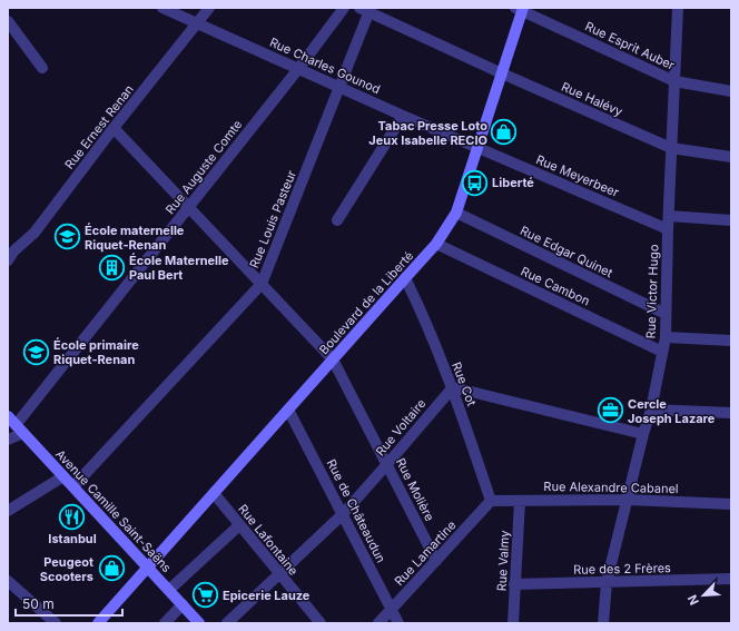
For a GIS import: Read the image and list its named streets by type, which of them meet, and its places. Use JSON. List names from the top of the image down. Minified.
{"streets":{"main road":["Boulevard de la Liberté","Avenue Camille Saint-Saëns"],"street":["Rue Esprit Auber","Rue Charles Gounod","Rue Halévy","Rue Ernest Renan","Rue Auguste Comte","Rue Meyerbeer","Rue Louis Pasteur","Rue Edgar Quinet","Rue Cambon","Rue Victor Hugo","Rue Cot","Rue Voltaire","Rue Alexandre Cabanel","Rue Molière","Rue de Châteaudun","Rue Lafontaine","Rue Lamartine","Rue Valmy","Rue des 2 Frères"]},"crossings":[["Rue Esprit Auber","Rue Victor Hugo"],["Rue Esprit Auber","Boulevard de la Liberté"],["Rue Charles Gounod","Rue Ernest Renan"],["Rue Charles Gounod","Rue Auguste Comte"],["Rue Charles Gounod","Rue Meyerbeer"],["Rue Charles Gounod","Rue Louis Pasteur"],["Rue Charles Gounod","Boulevard de la Liberté"],["Rue Halévy","Rue Louis Pasteur"],["Rue Halévy","Rue Victor Hugo"],["Rue Halévy","Boulevard de la Liberté"],["Rue Ernest Renan","Rue Molière"],["Rue Auguste Comte","Rue Molière"],["Rue Auguste Comte","Avenue Camille Saint-Saëns"],["Rue Meyerbeer","Rue Victor Hugo"],["Rue Meyerbeer","Boulevard de la Liberté"],["Rue Louis Pasteur","Rue Molière"],["Rue Louis Pasteur","Avenue Camille Saint-Saëns"],["Rue Edgar Quinet","Rue Victor Hugo"],["Rue Edgar Quinet","Boulevard de la Liberté"],["Rue Cambon","Rue Victor Hugo"],["Rue Cambon","Boulevard de la Liberté"],["Rue Victor Hugo","Rue Alexandre Cabanel"],["Rue Victor Hugo","Rue des 2 Frères"],["Boulevard de la Liberté","Rue Cot"],["Boulevard de la Liberté","Rue Molière"],["Boulevard de la Liberté","Avenue Camille Saint-Saëns"],["Boulevard de la Liberté","Rue de Châteaudun"],["Boulevard de la Liberté","Rue Lafontaine"],["Rue Cot","Rue Voltaire"],["Rue Cot","Rue Alexandre Cabanel"],["Rue Cot","Rue Lamartine"],["Rue Voltaire","Rue Molière"],["Rue Voltaire","Rue de Châteaudun"],["Rue Voltaire","Rue Lafontaine"],["Rue Alexandre Cabanel","Rue Lamartine"],["Rue Alexandre Cabanel","Rue Valmy"],["Rue Molière","Rue Lamartine"],["Rue de Châteaudun","Rue Lamartine"],["Rue Valmy","Rue des 2 Frères"]],"places":{"shop":["Tabac Presse Loto Jeux Isabelle RECIO","Peugeot Scooters"],"bus stop":["Liberté"],"school or university":["École maternelle Riquet-Renan","École primaire Riquet-Renan"],"building":["École Maternelle Paul Bert"],"office":["Cercle Joseph Lazare"],"restaurant":["Istanbul"],"supermarket":["Epicerie Lauze"]},"scale_bar":"50 m","north":"bottom left"}
